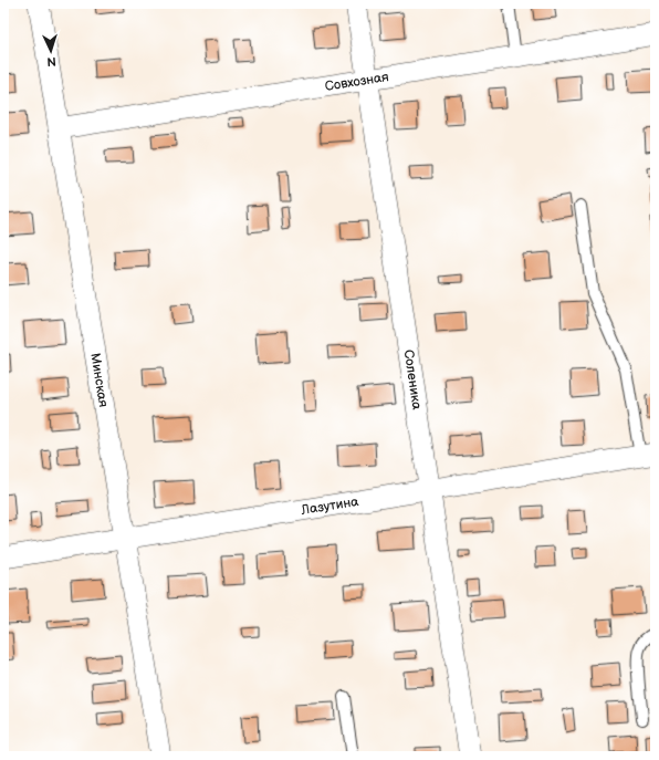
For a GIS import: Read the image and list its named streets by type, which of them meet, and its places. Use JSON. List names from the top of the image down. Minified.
{"streets":{"street":["Совхозная","Минская","Соленика","Лазутина"]},"crossings":[["Совхозная","Минская"],["Совхозная","Соленика"],["Минская","Лазутина"],["Соленика","Лазутина"]],"north":"bottom"}
